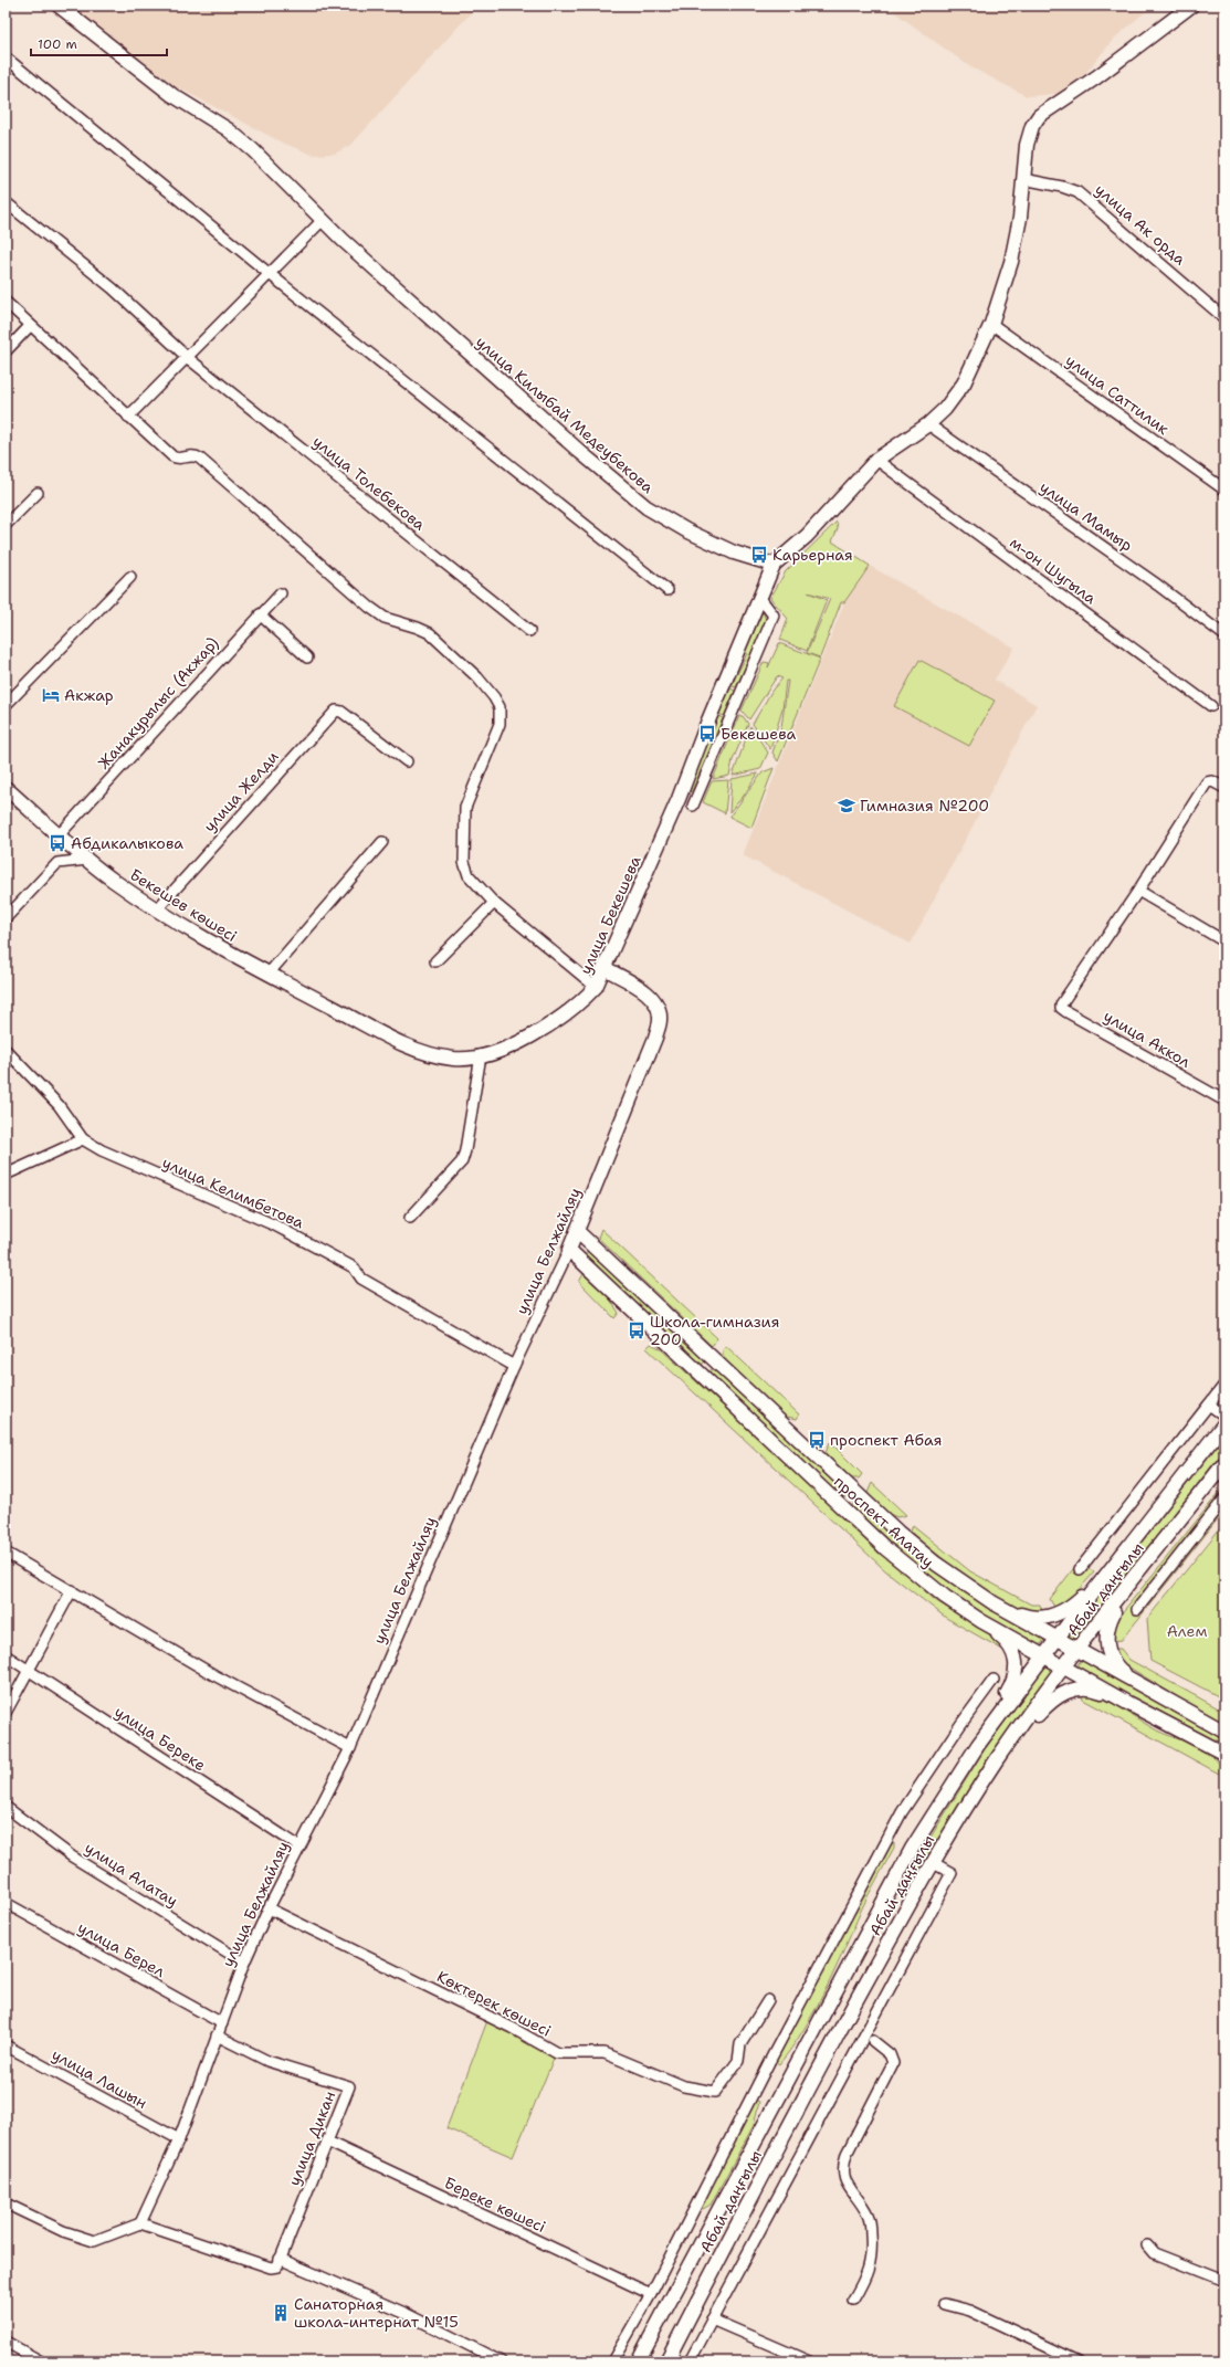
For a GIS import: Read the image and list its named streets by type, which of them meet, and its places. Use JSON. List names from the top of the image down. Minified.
{"streets":{"main road":["улица Килыбай Медеубекова","Бекешев көшесі","улица Бекешева","улица Белжайляу","проспект Алатау","Абай даңғылы"],"street":["улица Ак орда","улица Саттилик","улица Толебекова","улица Мамыр","м-он Шугыла","Жанакурылыс (Акжар)","улица Желди","улица Аккол","улица Келимбетова","улица Береке","улица Алатау","улица Берел","Көктерек көшесі","улица Лашын","улица Дикан","Береке көшесі"]},"crossings":[["улица Килыбай Медеубекова","улица Бекешева"],["Жанакурылыс (Акжар)","Бекешев көшесі"],["улица Желди","Бекешев көшесі"],["Бекешев көшесі","улица Бекешева"],["улица Бекешева","улица Белжайляу"],["улица Келимбетова","улица Белжайляу"],["улица Белжайляу","проспект Алатау"],["улица Белжайляу","улица Береке"],["улица Белжайляу","улица Алатау"],["улица Белжайляу","улица Берел"],["улица Белжайляу","Көктерек көшесі"],["улица Белжайляу","улица Лашын"],["улица Белжайляу","улица Дикан"],["проспект Алатау","Абай даңғылы"],["улица Дикан","Береке көшесі"]],"parks":["Алем"],"places":{"bus stop":["Карьерная","Бекешева","Абдикалыкова","Школа-гимназия 200","проспект Абая"],"hotel":["Акжар"],"school or university":["Гимназия №200"],"building":["Санаторная школа-интернат №15"]},"scale_bar":"100 m"}
